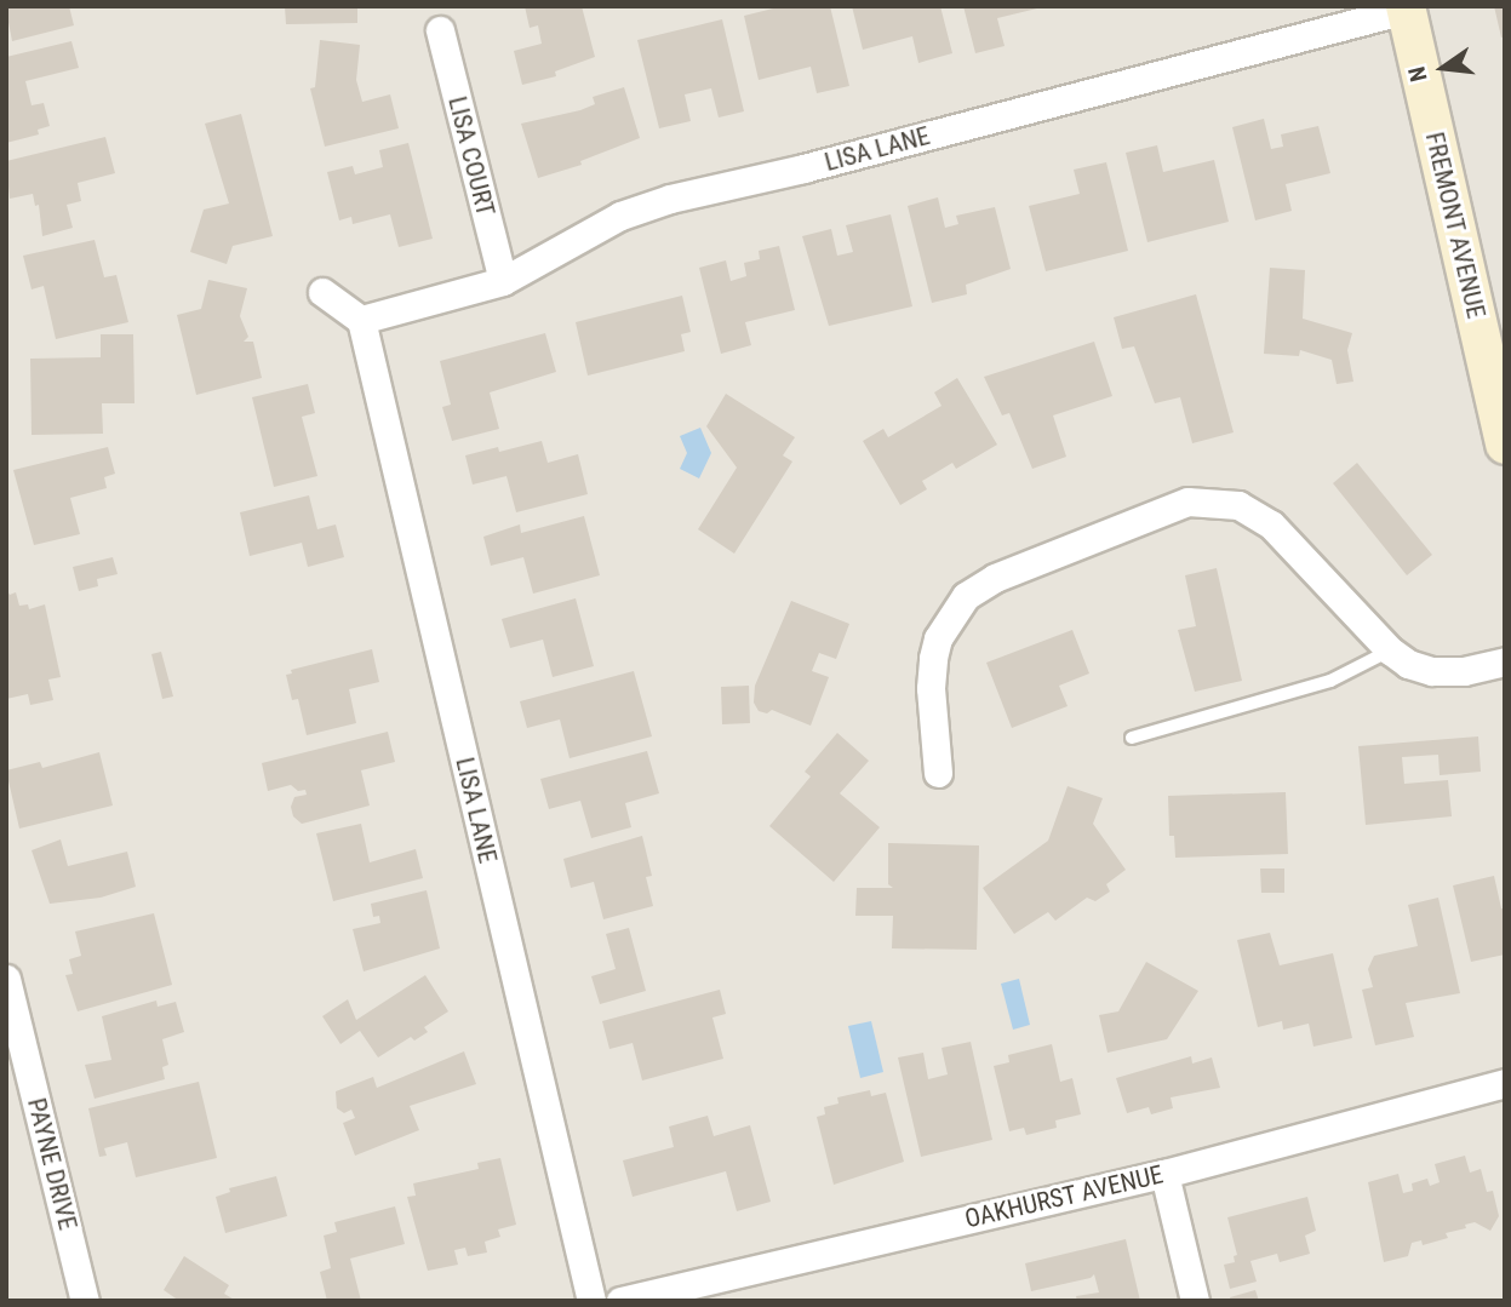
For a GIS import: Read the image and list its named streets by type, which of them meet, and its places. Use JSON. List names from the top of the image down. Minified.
{"streets":{"main road":["FREMONT AVENUE"],"street":["LISA LANE","LISA COURT","PAYNE DRIVE","OAKHURST AVENUE"]},"crossings":[["LISA LANE","LISA COURT"],["LISA LANE","FREMONT AVENUE"]],"north":"left"}
